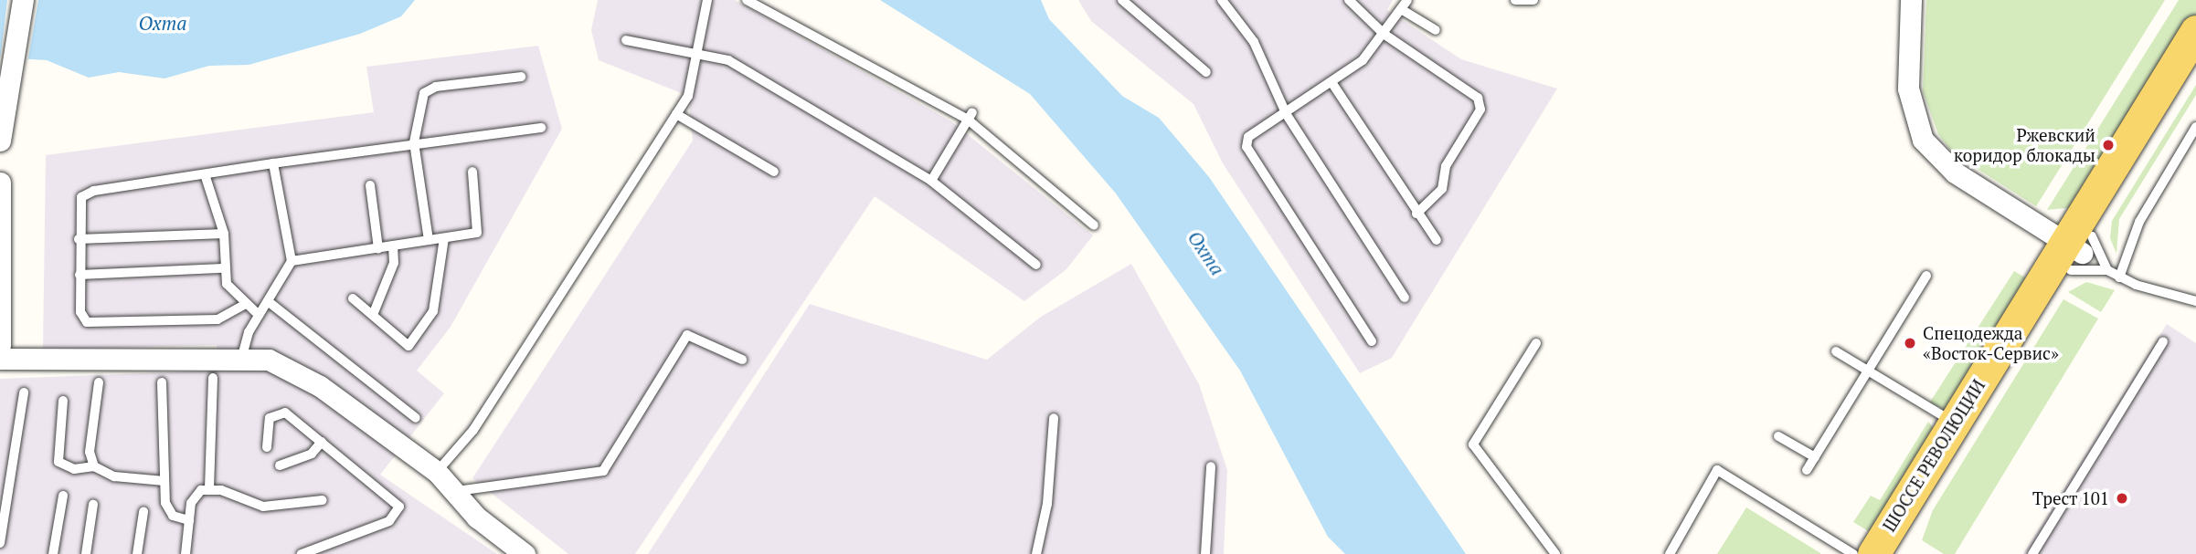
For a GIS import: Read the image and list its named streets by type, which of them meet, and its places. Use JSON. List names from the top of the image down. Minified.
{"streets":{"main road":["ШОССЕ РЕВОЛЮЦИИ"]},"water":["Охта"],"places":["Ржевский коридор блокады","Спецодежда «Восток-Сервис»","Трест 101"]}
